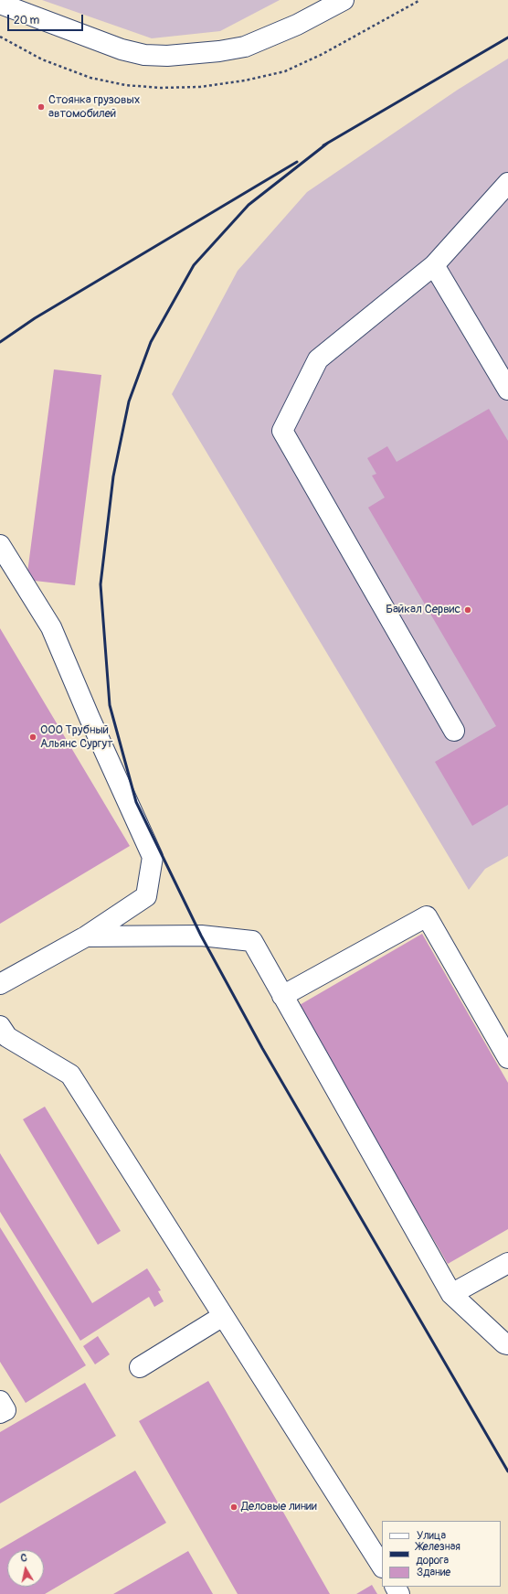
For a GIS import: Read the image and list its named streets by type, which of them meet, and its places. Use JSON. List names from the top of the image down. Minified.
{"places":["Стоянка грузовых автомобилей","Байкал Сервис","ООО Трубный Альянс Сургут","Деловые линии"],"legend":["Улица","Железная дорога","Здание"],"scale_bar":"20 m","north":"top"}
